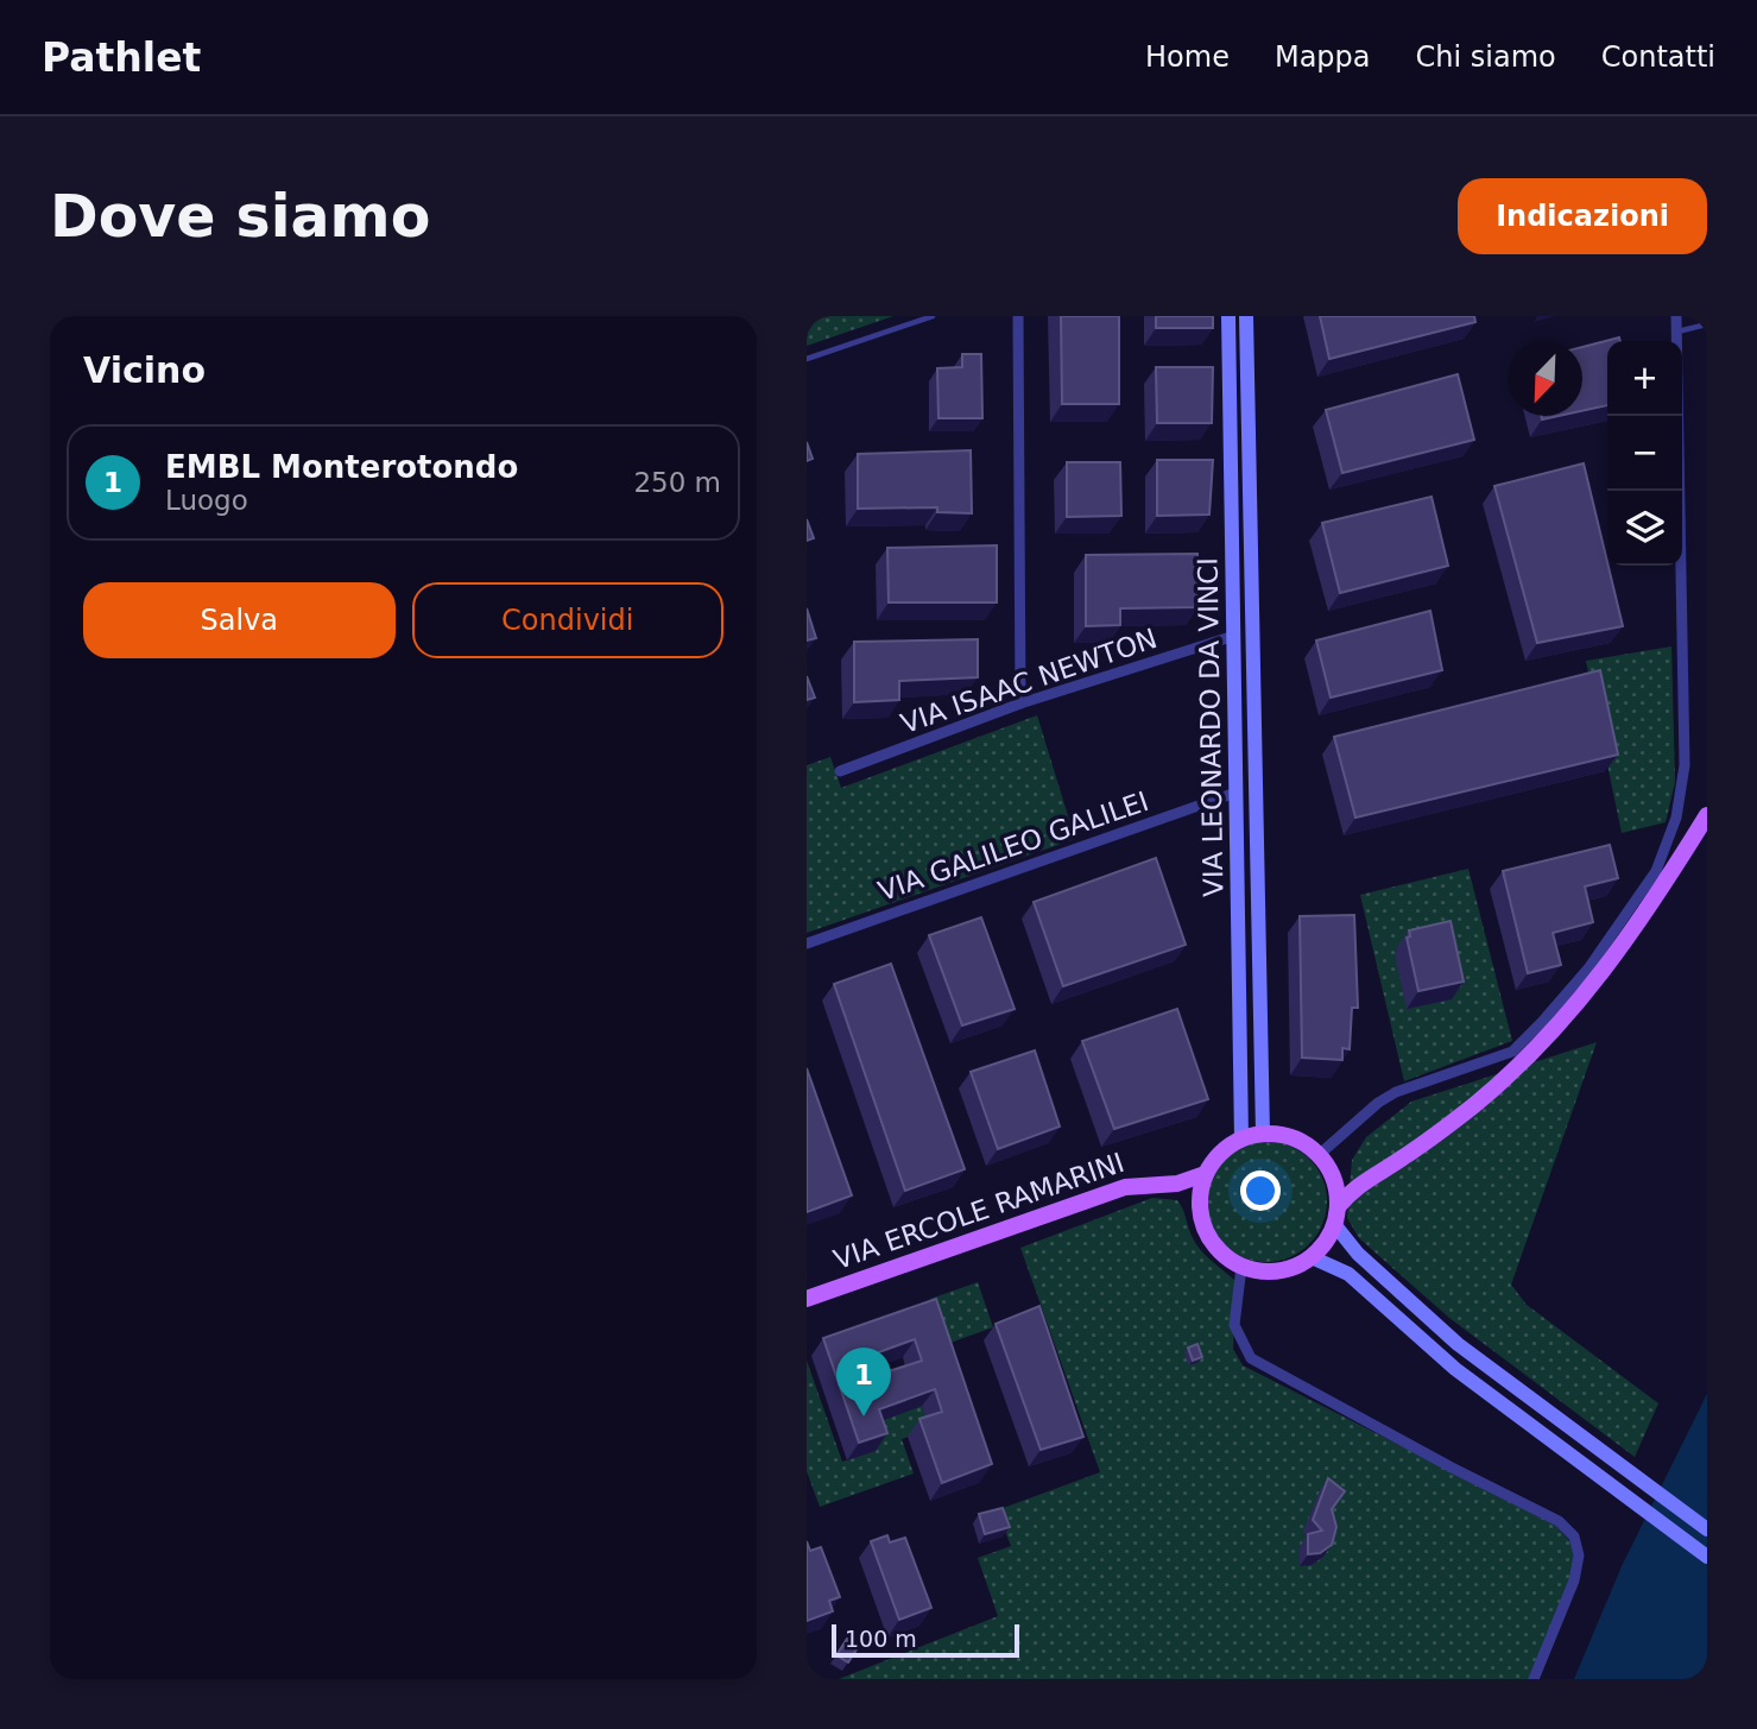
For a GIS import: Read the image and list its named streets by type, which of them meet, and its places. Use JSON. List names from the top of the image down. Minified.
{"streets":{"main road":["VIA LEONARDO DA VINCI","VIA ERCOLE RAMARINI"],"street":["VIA ISAAC NEWTON","VIA GALILEO GALILEI"]},"crossings":[["VIA ISAAC NEWTON","VIA LEONARDO DA VINCI"],["VIA LEONARDO DA VINCI","VIA GALILEO GALILEI"],["VIA LEONARDO DA VINCI","VIA ERCOLE RAMARINI"]],"scale_bar":"100 m","north":"bottom left","page":{"header":"Pathlet","nav":["Home","Mappa","Chi siamo","Contatti"],"buttons":["Indicazioni",["Salva","Condividi"]],"title":"Dove siamo","heading":"Vicino","map_buttons":["+","−"],"list":[{"mark":"1","name":"EMBL Monterotondo","note":"Luogo","value":"250 m"}],"pins":"1","scale":"100 m"}}
